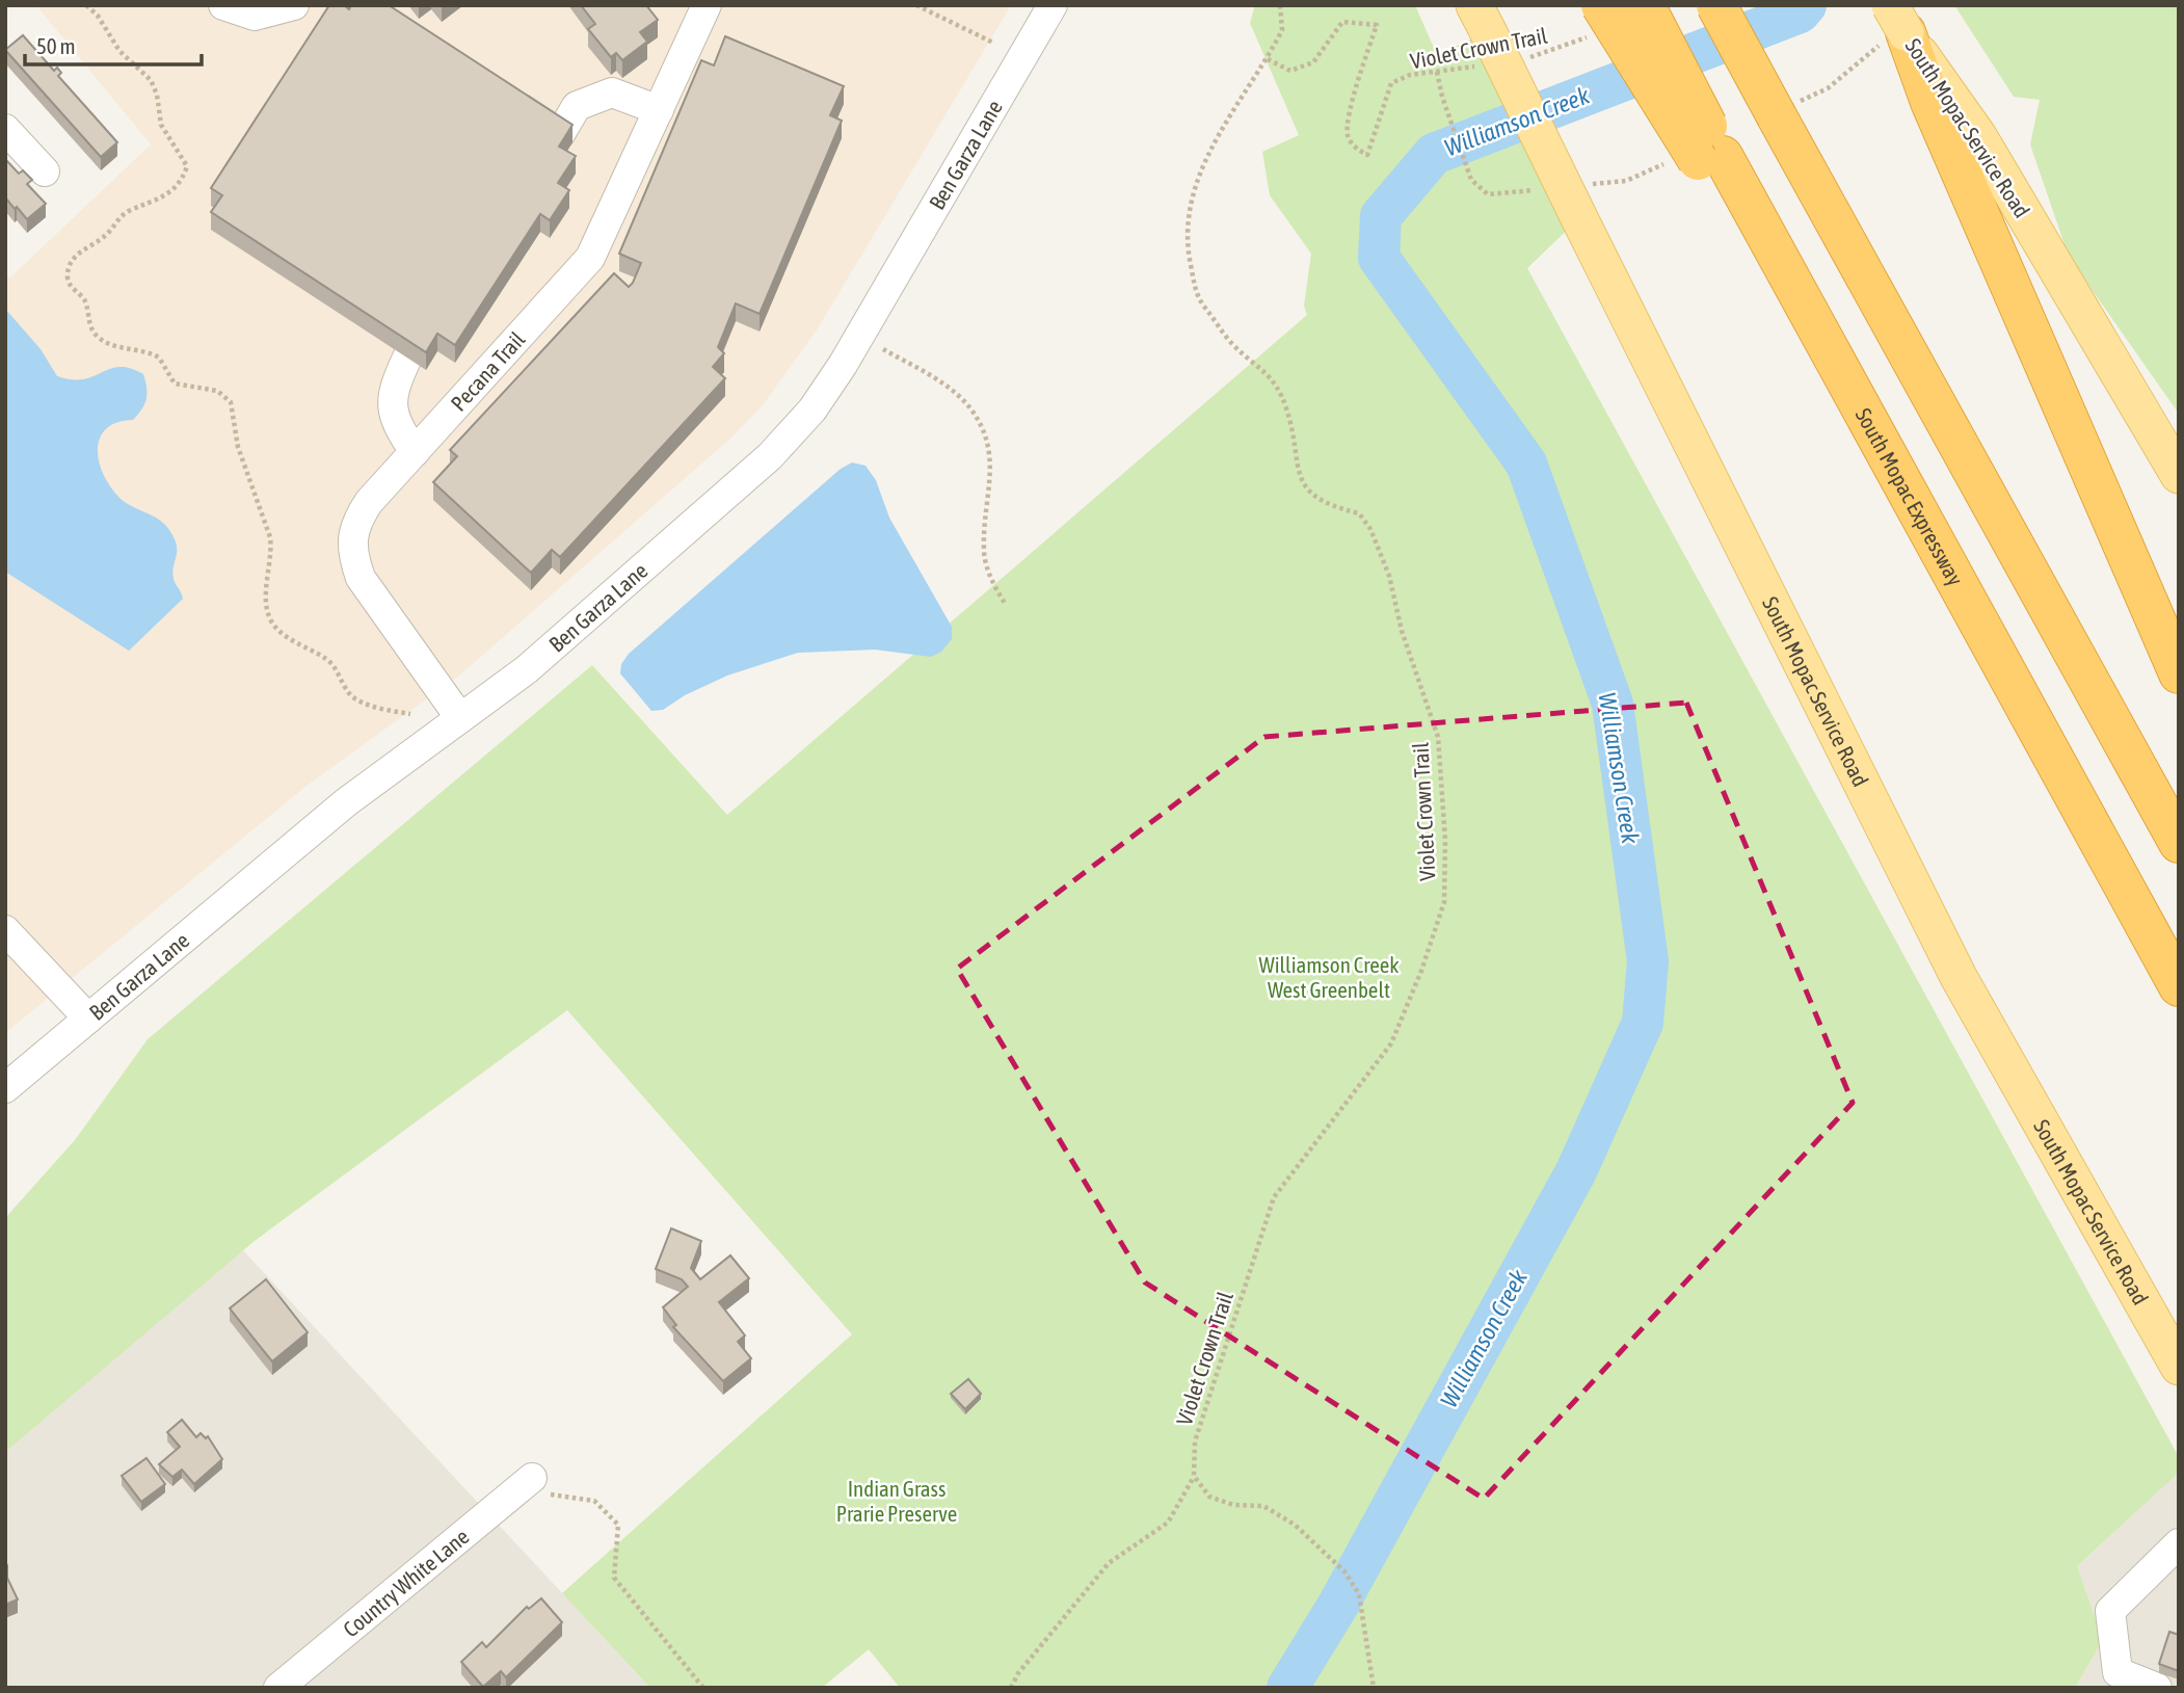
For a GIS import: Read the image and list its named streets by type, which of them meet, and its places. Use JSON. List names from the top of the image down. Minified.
{"streets":{"highway":["South Mopac Expressway"],"main road":["South Mopac Service Road"],"street":["Ben Garza Lane","Pecana Trail","Country White Lane"],"path":["Violet Crown Trail"]},"crossings":[["Ben Garza Lane","Pecana Trail"]],"water":["Williamson Creek"],"parks":["Williamson Creek West Greenbelt","Indian Grass Prarie Preserve"],"scale_bar":"50 m"}
